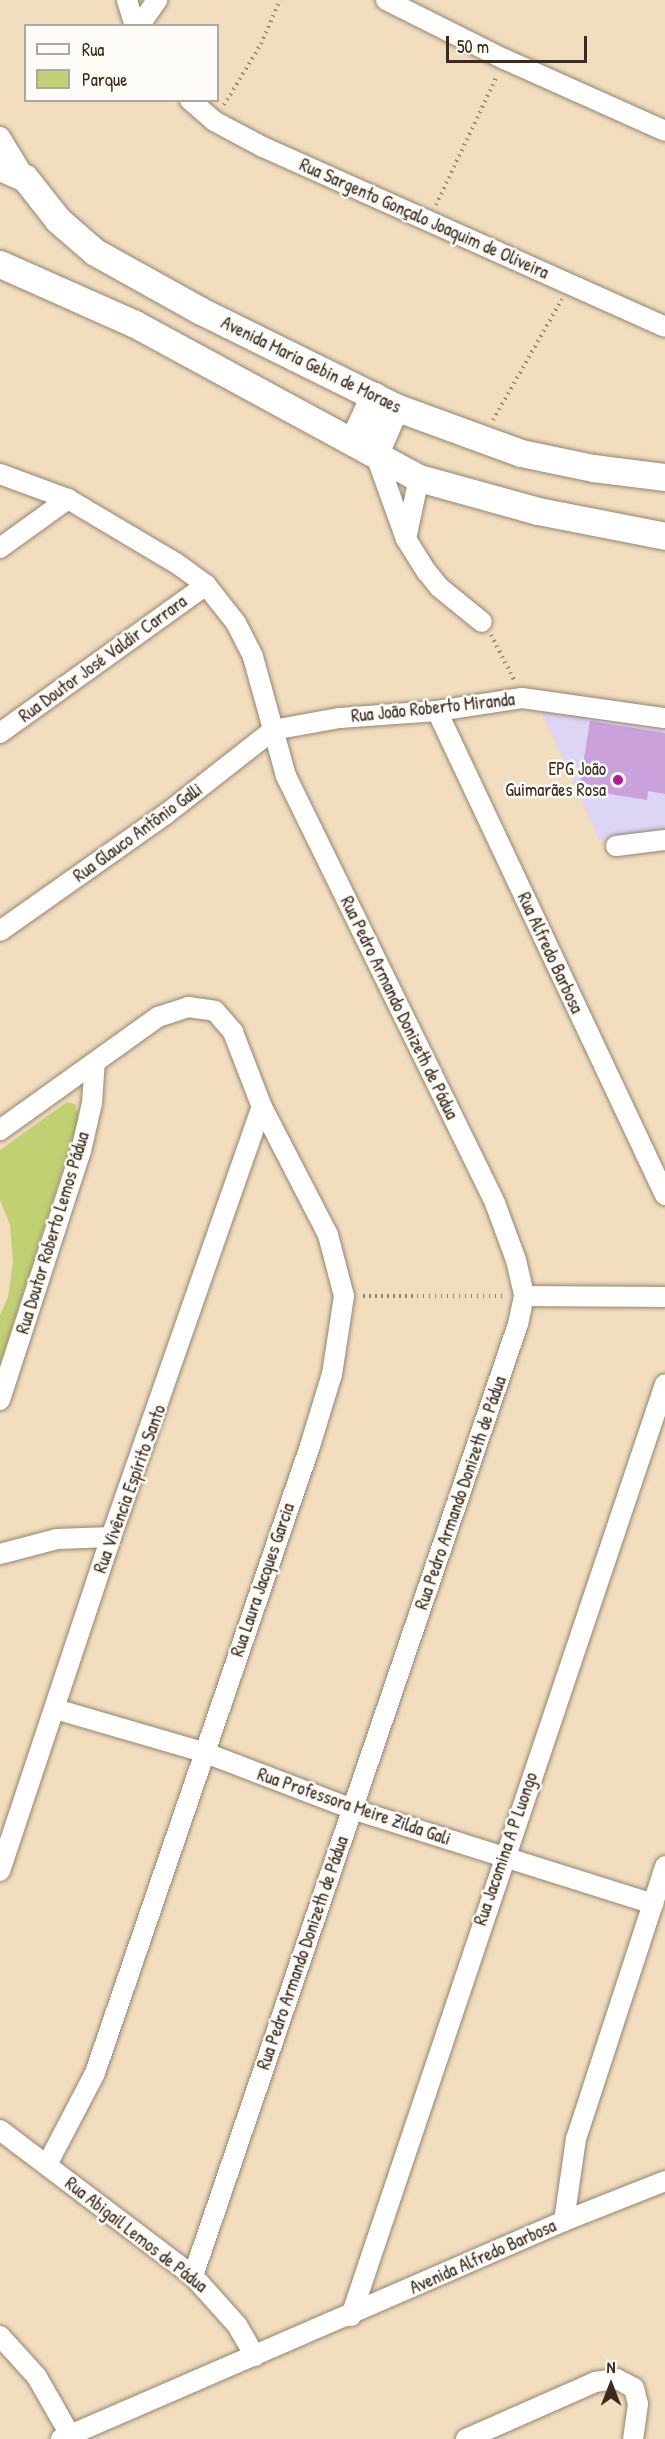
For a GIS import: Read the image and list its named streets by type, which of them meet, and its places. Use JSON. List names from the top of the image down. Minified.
{"streets":{"main road":["Avenida Maria Gebin de Moraes"],"street":["Rua Sargento Gonçalo Joaquim de Oliveira","Rua Doutor José Valdir Carrara","Rua João Roberto Miranda","Rua Glauco Antônio Galli","Rua Alfredo Barbosa","Rua Pedro Armando Donizeth de Pádua","Rua Doutor Roberto Lemos Pádua","Rua Vivência Espírito Santo","Rua Laura Jacques Garcia","Rua Professora Meire Zilda Gali","Rua Jacomina A P Luongo","Rua Abigail Lemos de Pádua","Avenida Alfredo Barbosa"]},"crossings":[["Rua João Roberto Miranda","Rua Glauco Antônio Galli"],["Rua João Roberto Miranda","Rua Alfredo Barbosa"],["Rua João Roberto Miranda","Rua Pedro Armando Donizeth de Pádua"],["Rua Glauco Antônio Galli","Rua Pedro Armando Donizeth de Pádua"],["Rua Pedro Armando Donizeth de Pádua","Rua Professora Meire Zilda Gali"],["Rua Pedro Armando Donizeth de Pádua","Rua Abigail Lemos de Pádua"],["Rua Doutor Roberto Lemos Pádua","Rua Laura Jacques Garcia"],["Rua Vivência Espírito Santo","Rua Laura Jacques Garcia"],["Rua Vivência Espírito Santo","Rua Professora Meire Zilda Gali"],["Rua Laura Jacques Garcia","Rua Professora Meire Zilda Gali"],["Rua Laura Jacques Garcia","Rua Abigail Lemos de Pádua"],["Rua Professora Meire Zilda Gali","Rua Jacomina A P Luongo"],["Rua Professora Meire Zilda Gali","Avenida Alfredo Barbosa"],["Rua Jacomina A P Luongo","Avenida Alfredo Barbosa"],["Rua Abigail Lemos de Pádua","Avenida Alfredo Barbosa"]],"places":["EPG João Guimarães Rosa"],"legend":["Rua","Parque"],"scale_bar":"50 m","north":"top"}
